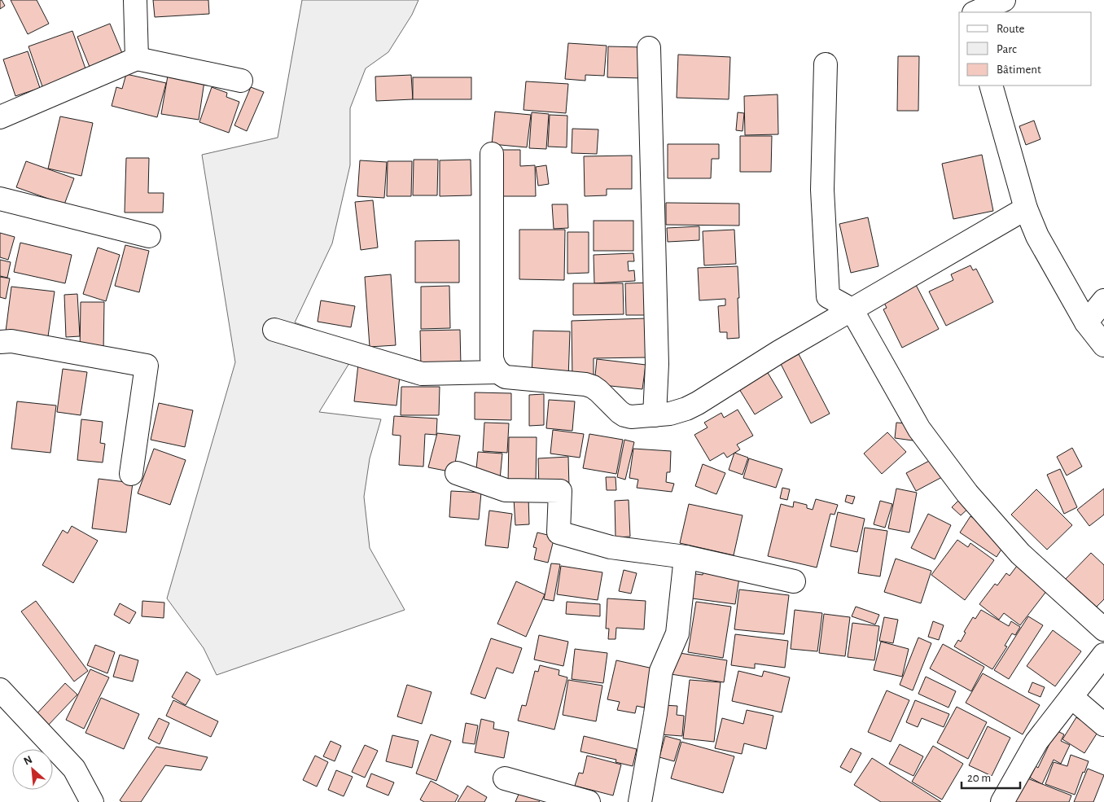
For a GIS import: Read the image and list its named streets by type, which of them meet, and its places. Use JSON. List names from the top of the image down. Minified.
{"legend":["Route","Parc","Bâtiment"],"scale_bar":"20 m","north":"top left"}
